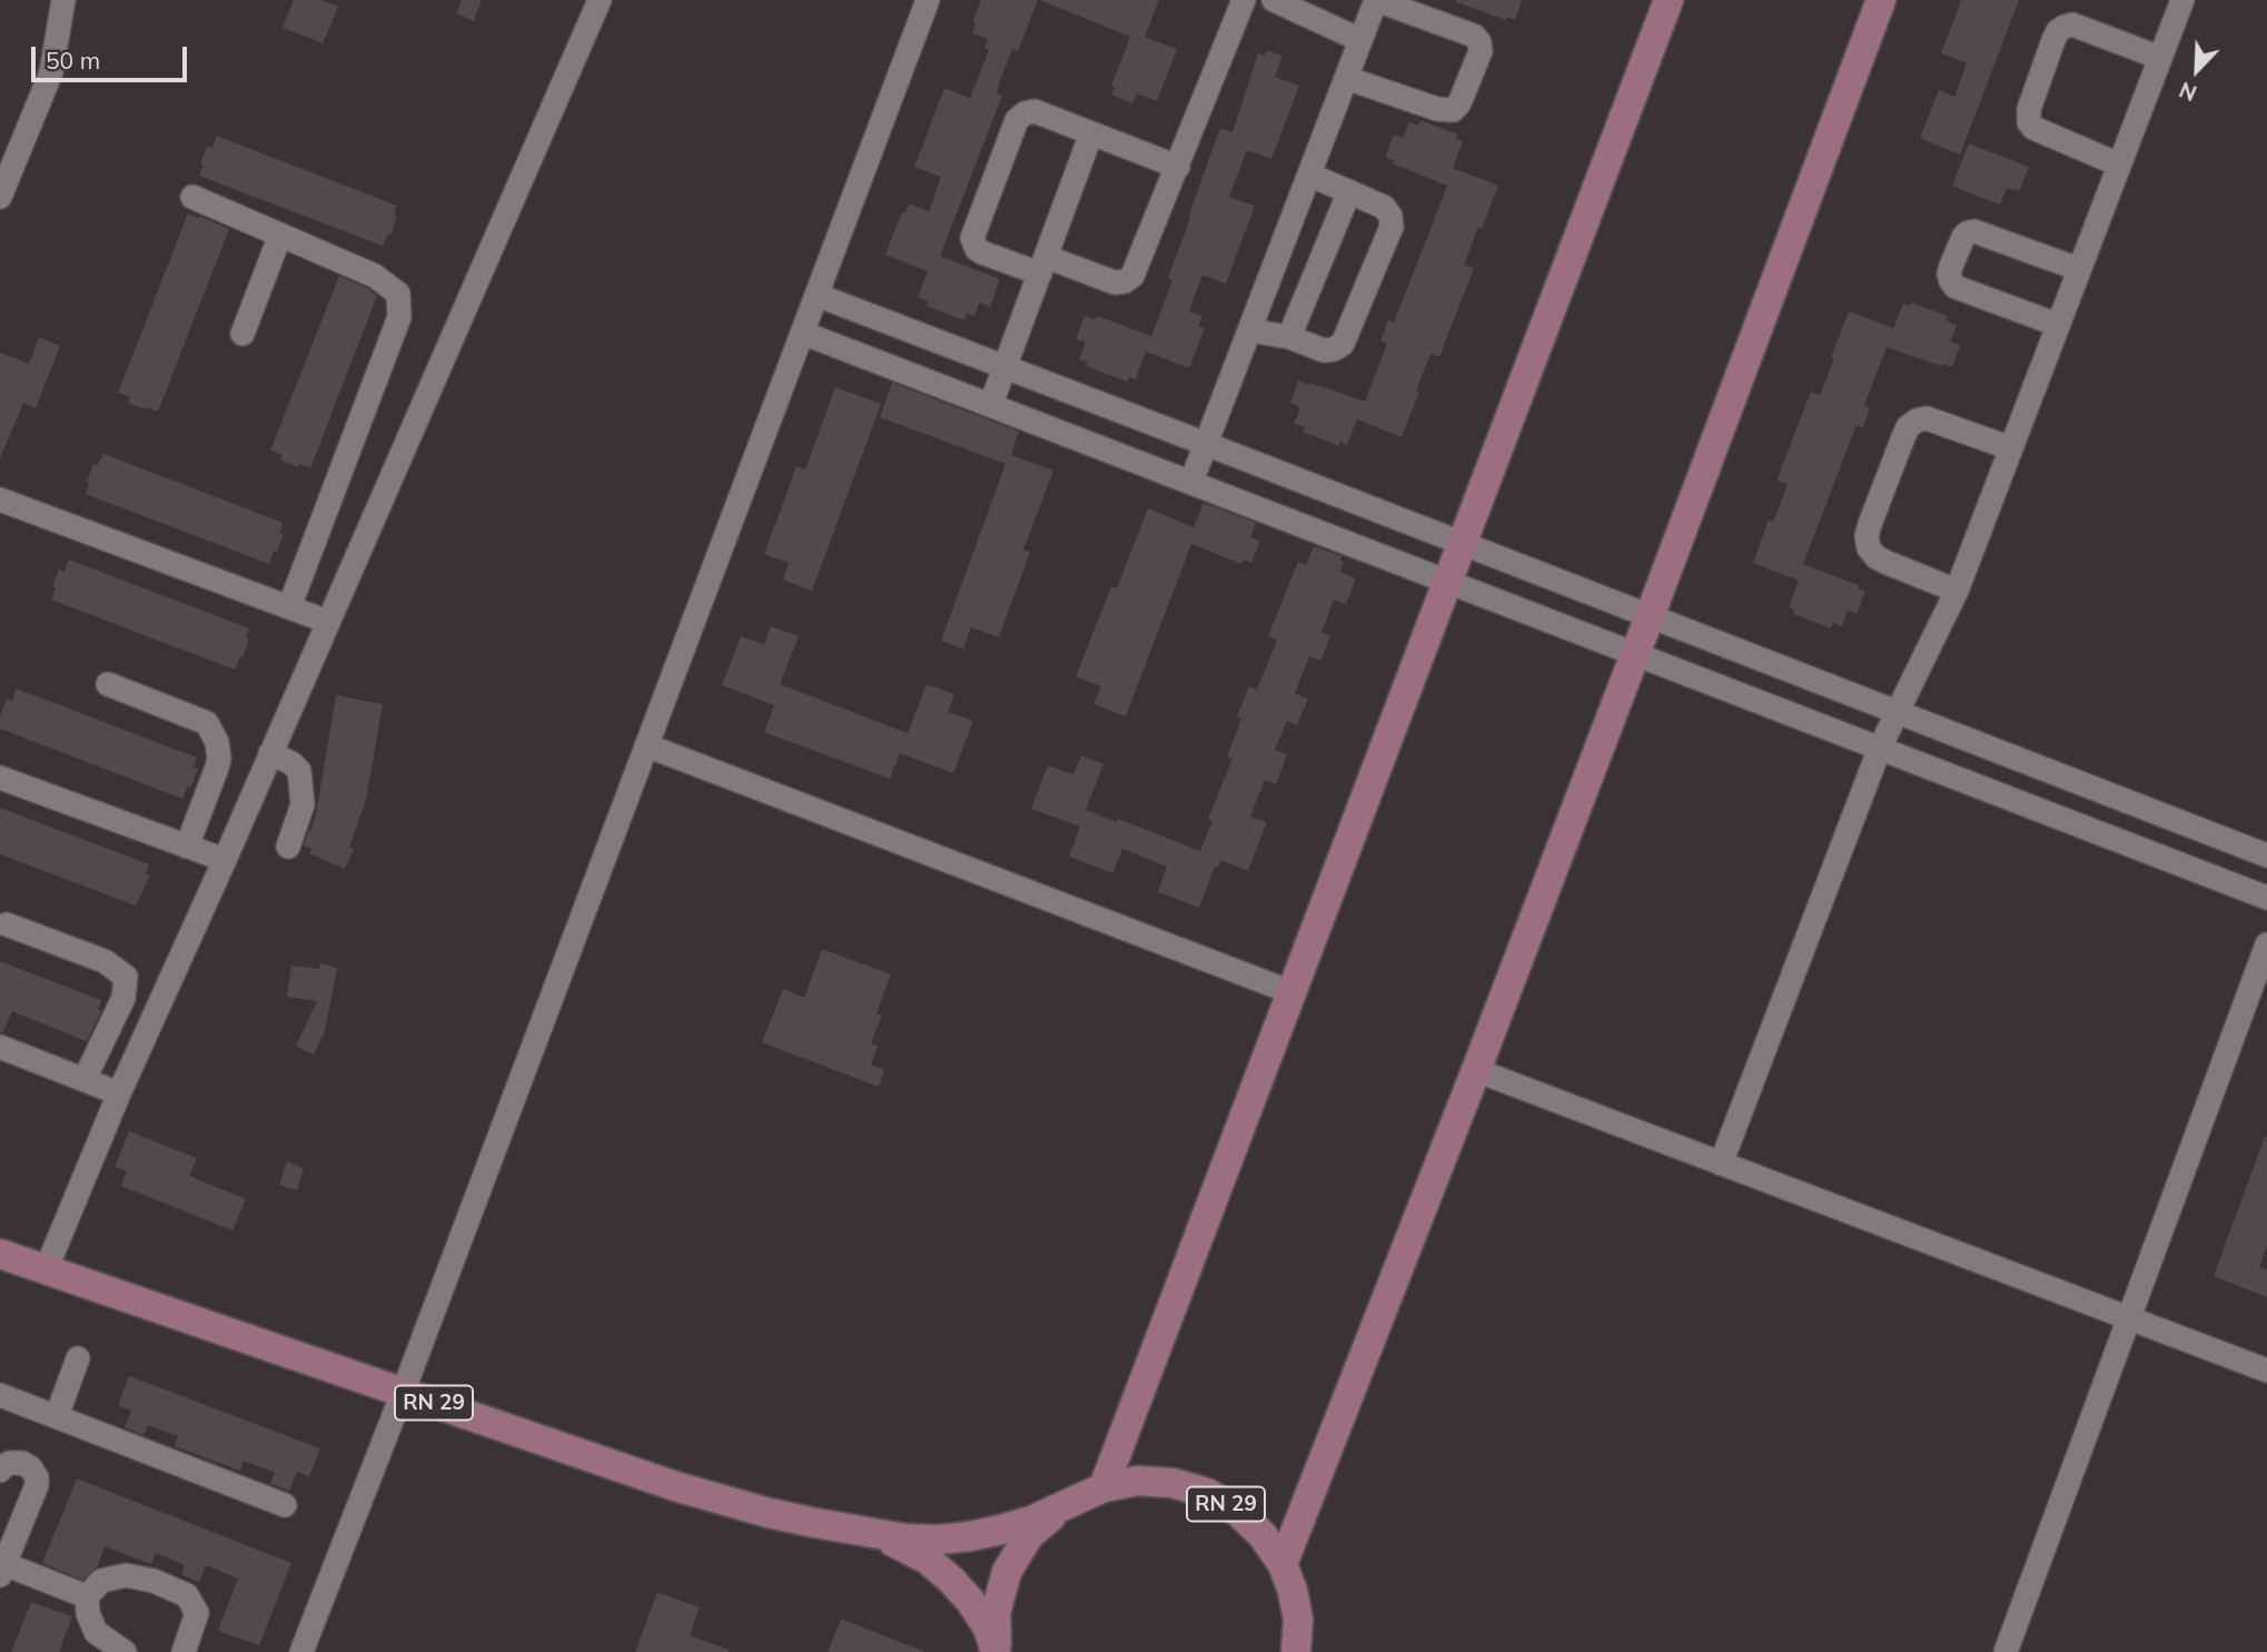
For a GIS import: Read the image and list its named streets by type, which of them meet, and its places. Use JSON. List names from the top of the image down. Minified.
{"streets":{"main road":["RN 29"]},"scale_bar":"50 m","north":"bottom left"}
